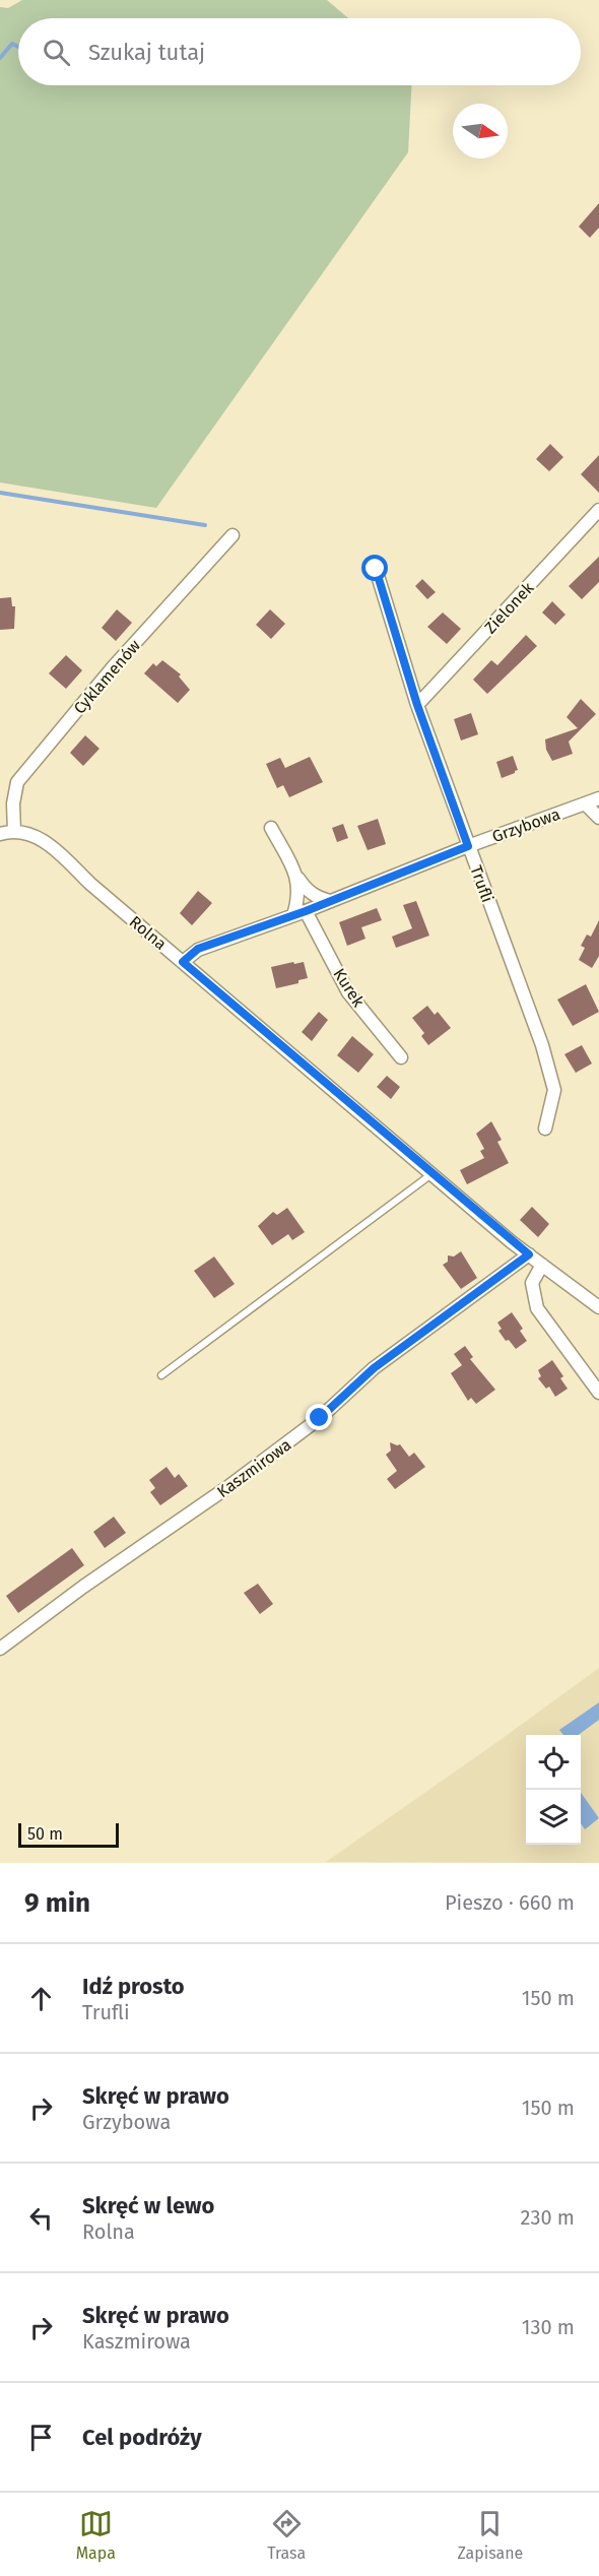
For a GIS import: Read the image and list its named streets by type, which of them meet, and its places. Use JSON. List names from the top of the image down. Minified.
{"streets":{"street":["Zielonek","Cyklamenów","Grzybowa","Trufli","Rolna","Kurek","Kaszmirowa"]},"crossings":[["Zielonek","Trufli"],["Cyklamenów","Rolna"],["Grzybowa","Trufli"],["Grzybowa","Rolna"],["Grzybowa","Kurek"],["Rolna","Kaszmirowa"]],"scale_bar":"50 m","north":"right","page":{"search":"Szukaj tutaj","scale":"50 m","heading":["9 min","Pieszo · 660 m"],"list":[["Idź prosto","Trufli","150 m"],["Skręć w prawo","Grzybowa","150 m"],["Skręć w lewo","Rolna","230 m"],["Skręć w prawo","Kaszmirowa","130 m"],"Cel podróży"],"nav":["Mapa","Trasa","Zapisane"]}}
